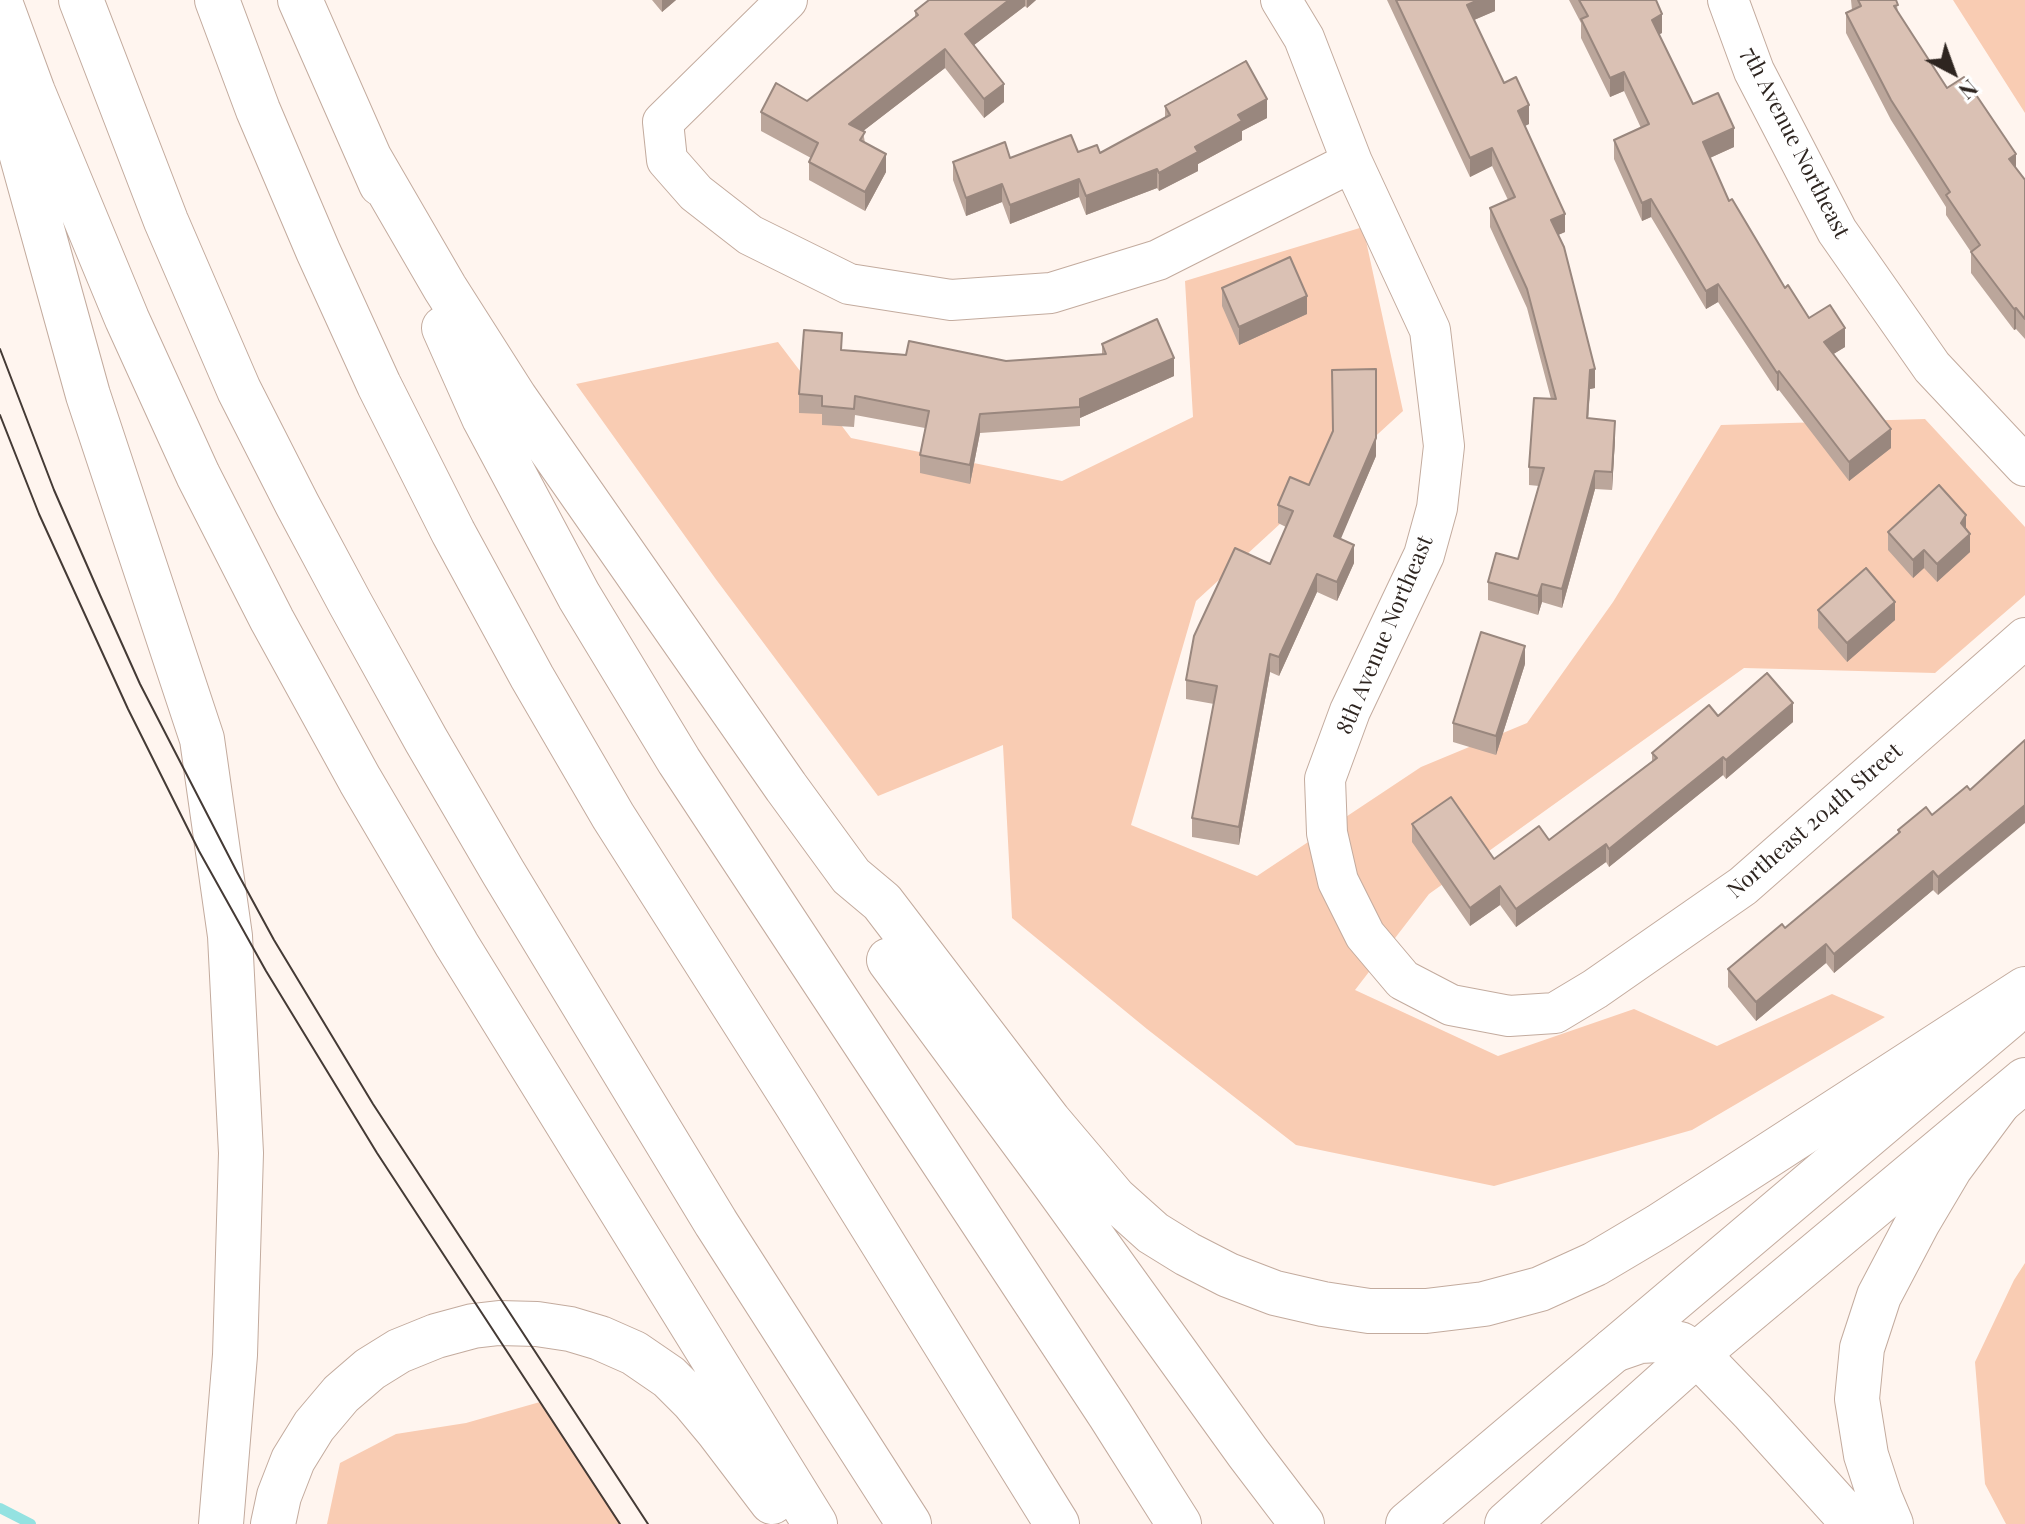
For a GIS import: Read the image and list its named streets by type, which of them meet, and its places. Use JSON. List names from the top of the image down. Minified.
{"streets":{"street":["7th Avenue Northeast","8th Avenue Northeast","Northeast 204th Street"]},"crossings":[["8th Avenue Northeast","Northeast 204th Street"]],"north":"bottom right"}
